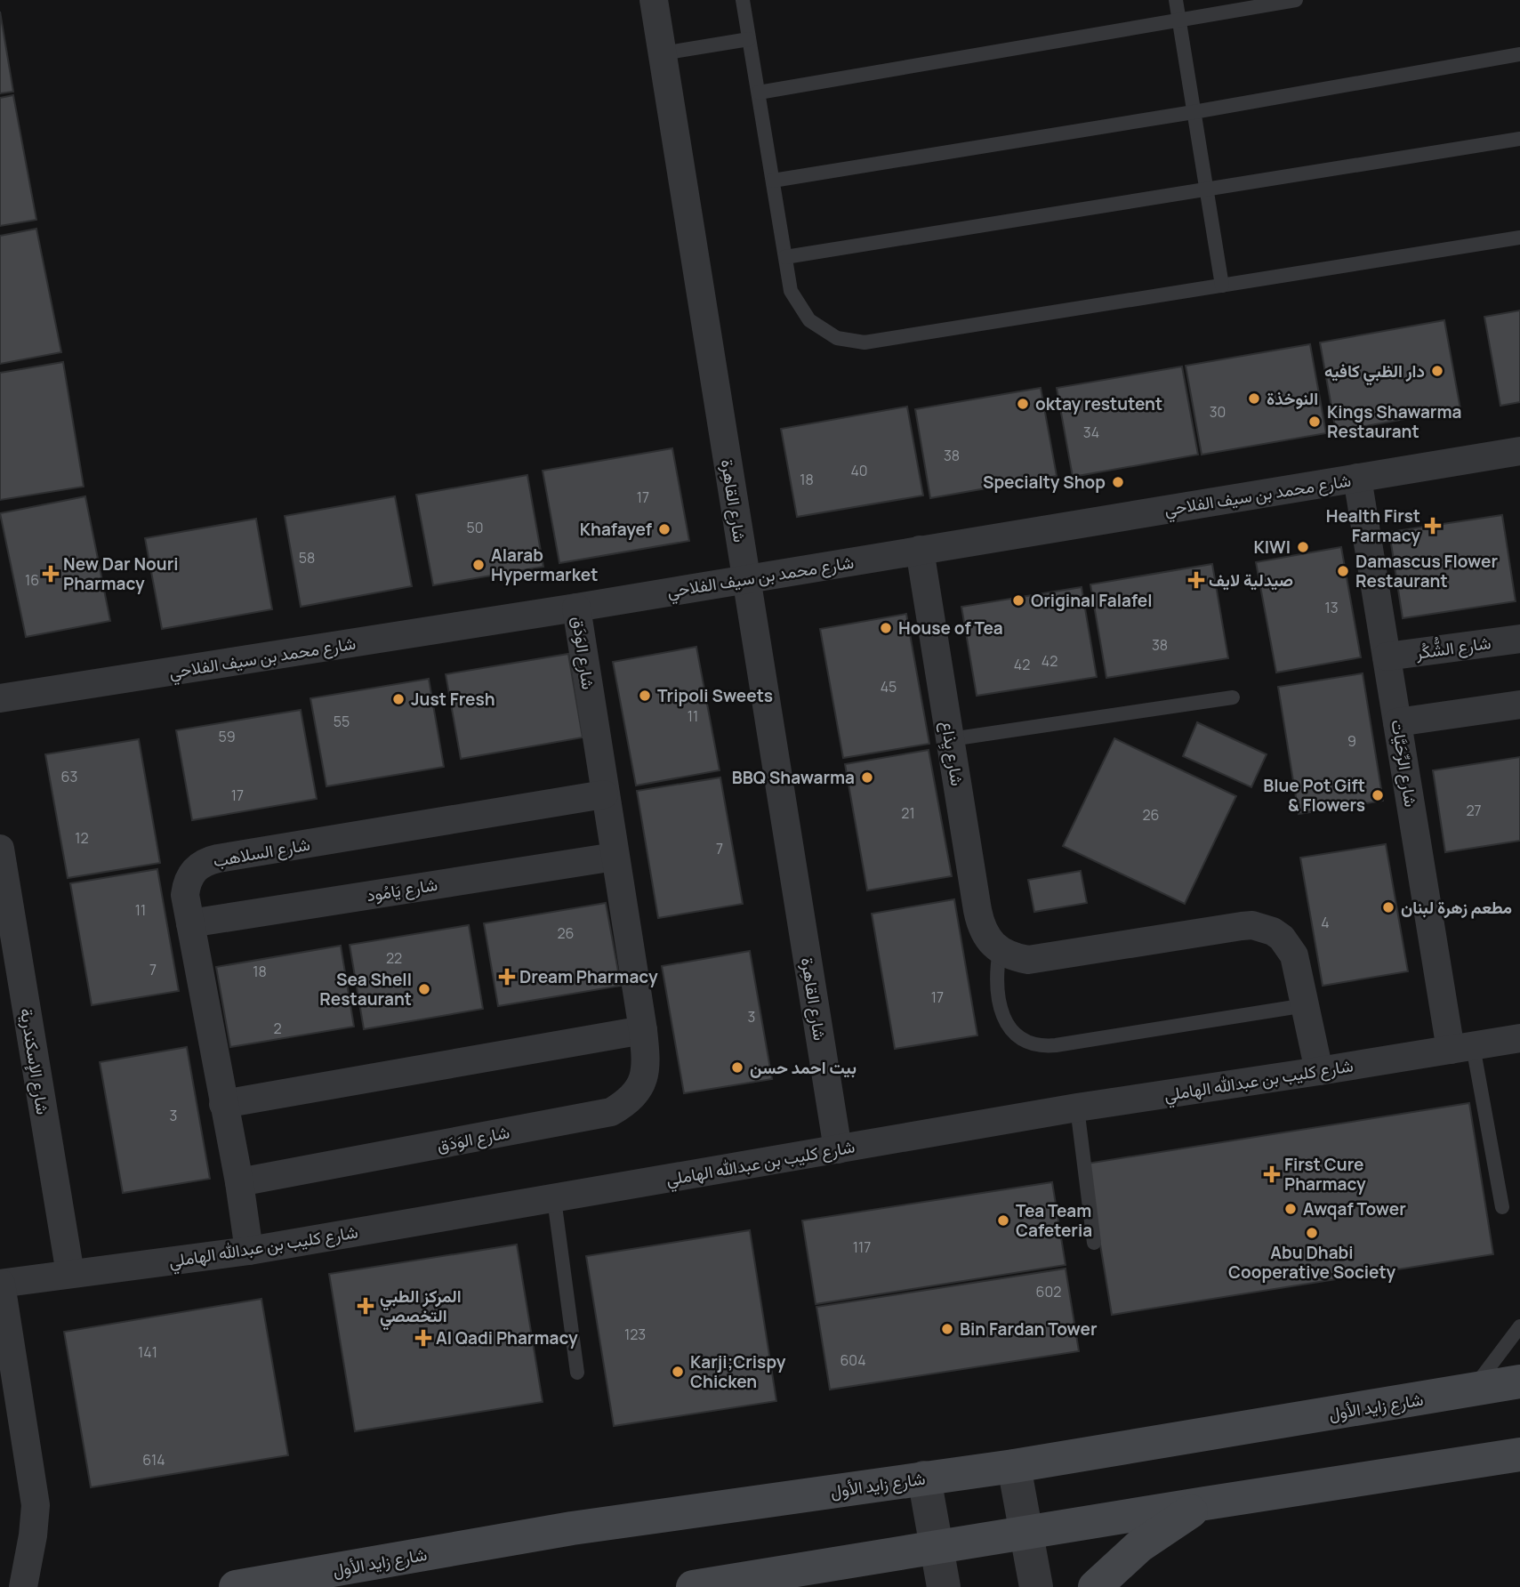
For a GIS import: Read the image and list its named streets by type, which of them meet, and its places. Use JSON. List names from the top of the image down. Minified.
{"streets":{"main road":["شارع زايد الأول"],"street":["شارع محمد بن سيف الفلاحي","شارع القاهِرة","شارع الشُّكُر","شارع الوَدَق","شارع يِذاع","شارع الرِّحَيَّات","شارع السلاهب","شارع يَامُود","شارع الإسكندرية","شارع كليب بن عبدالله الهاملي"]},"crossings":[["شارع محمد بن سيف الفلاحي","شارع القاهِرة"],["شارع محمد بن سيف الفلاحي","شارع الوَدَق"],["شارع محمد بن سيف الفلاحي","شارع يِذاع"],["شارع محمد بن سيف الفلاحي","شارع الرِّحَيَّات"],["شارع القاهِرة","شارع كليب بن عبدالله الهاملي"],["شارع الشُّكُر","شارع الرِّحَيَّات"],["شارع الوَدَق","شارع السلاهب"],["شارع الوَدَق","شارع يَامُود"],["شارع الرِّحَيَّات","شارع كليب بن عبدالله الهاملي"],["شارع السلاهب","شارع يَامُود"],["شارع السلاهب","شارع كليب بن عبدالله الهاملي"],["شارع الإسكندرية","شارع كليب بن عبدالله الهاملي"]],"places":{"other":["دار الظبي كافيه","النوخذة","oktay restutent","Kings Shawarma Restaurant","Specialty Shop","Khafayef","KIWI","Alarab Hypermarket","Damascus Flower Restaurant","Original Falafel","House of Tea","Tripoli Sweets","Just Fresh","BBQ Shawarma","Blue Pot Gift & Flowers","مطعم زهرة لبنان","Sea Shell Restaurant","بيت احمد حسن","Awqaf Tower","Tea Team Cafeteria","Abu Dhabi Cooperative Society","Bin Fardan Tower","Karji;Crispy Chicken"],"health":["Health First Farmacy","New Dar Nouri Pharmacy","صيدلية لايف","Dream Pharmacy","First Cure Pharmacy","المركز الطبي التخصصي","Al Qadi Pharmacy"]},"house_numbers":["30","34","38","40","18","17","50","58","16","13","38","42","42","45","11","55","59","9","63","17","27","21","26","12","7","11","4","26","22","7","18","17","3","2","3","117","602","123","141","604","614"]}
